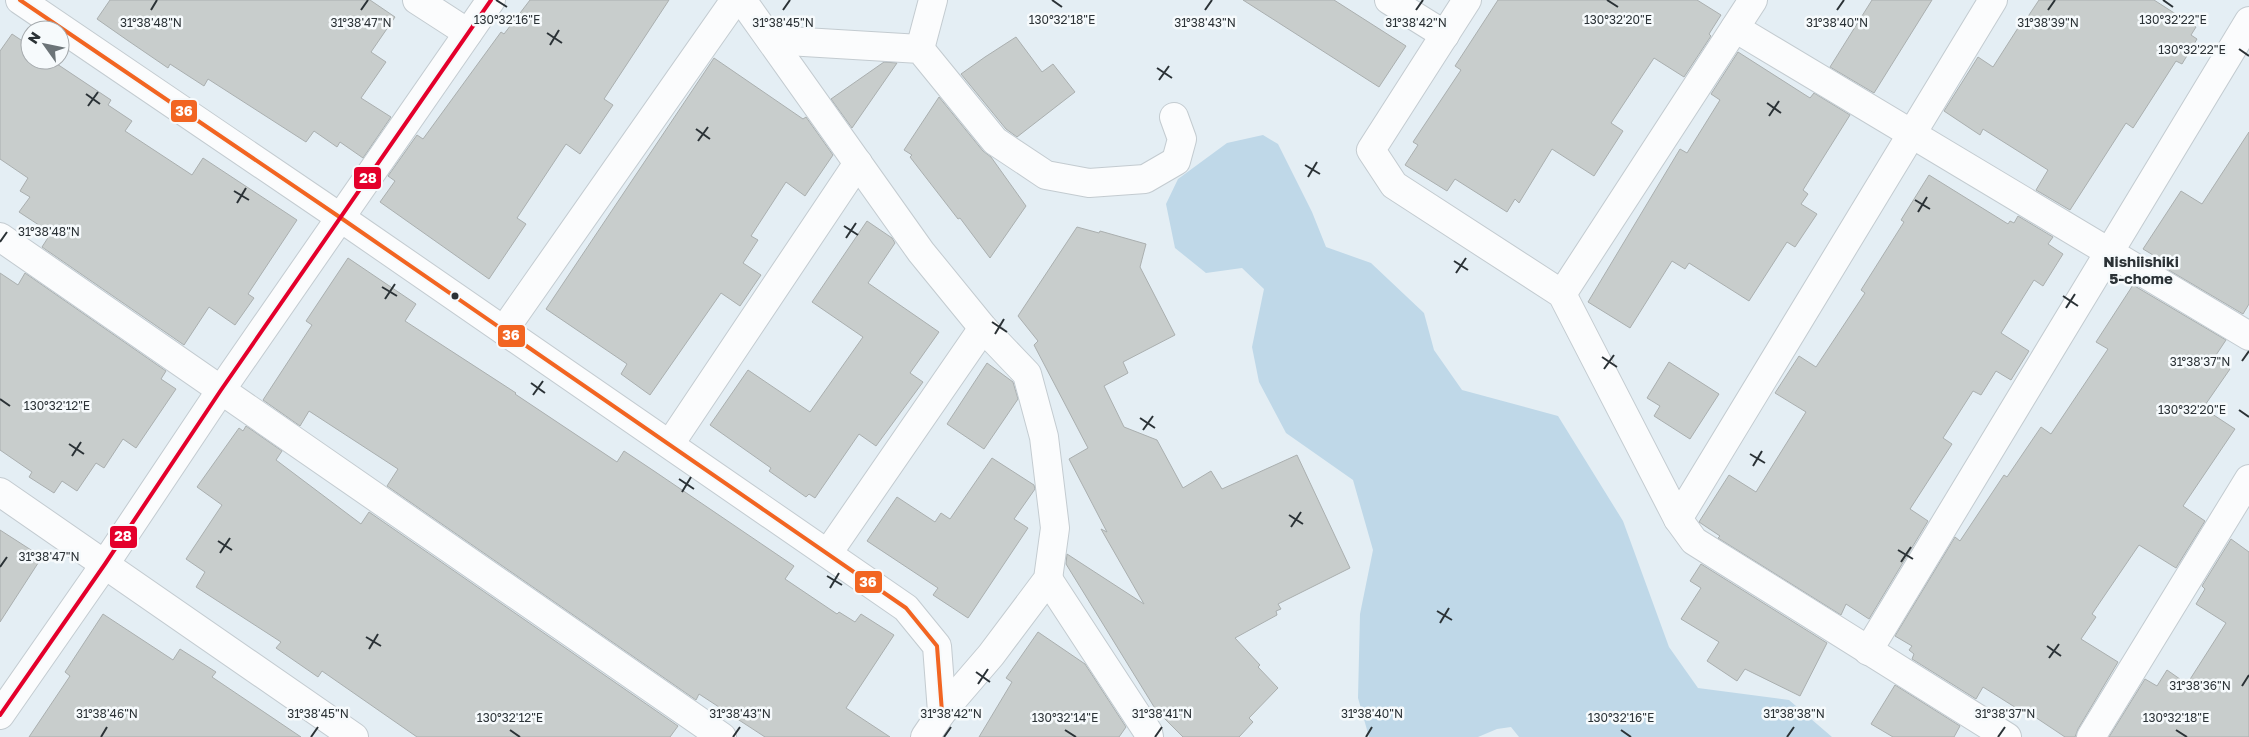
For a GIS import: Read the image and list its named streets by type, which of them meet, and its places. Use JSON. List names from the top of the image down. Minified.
{"districts":["Nishiishiki 5-chome"],"lines":["transit line 36","transit line 28"],"north":"top left","coordinates":["130°32'16\"E","130°32'18\"E","130°32'20\"E","130°32'22\"E","31°38'45\"N","31°38'40\"N","31°38'48\"N","31°38'47\"N","31°38'43\"N","31°38'42\"N","31°38'39\"N","31°38'37\"N","130°32'12\"E","31°38'36\"N","31°38'46\"N","31°38'41\"N","31°38'38\"N","130°32'14\"E"]}
